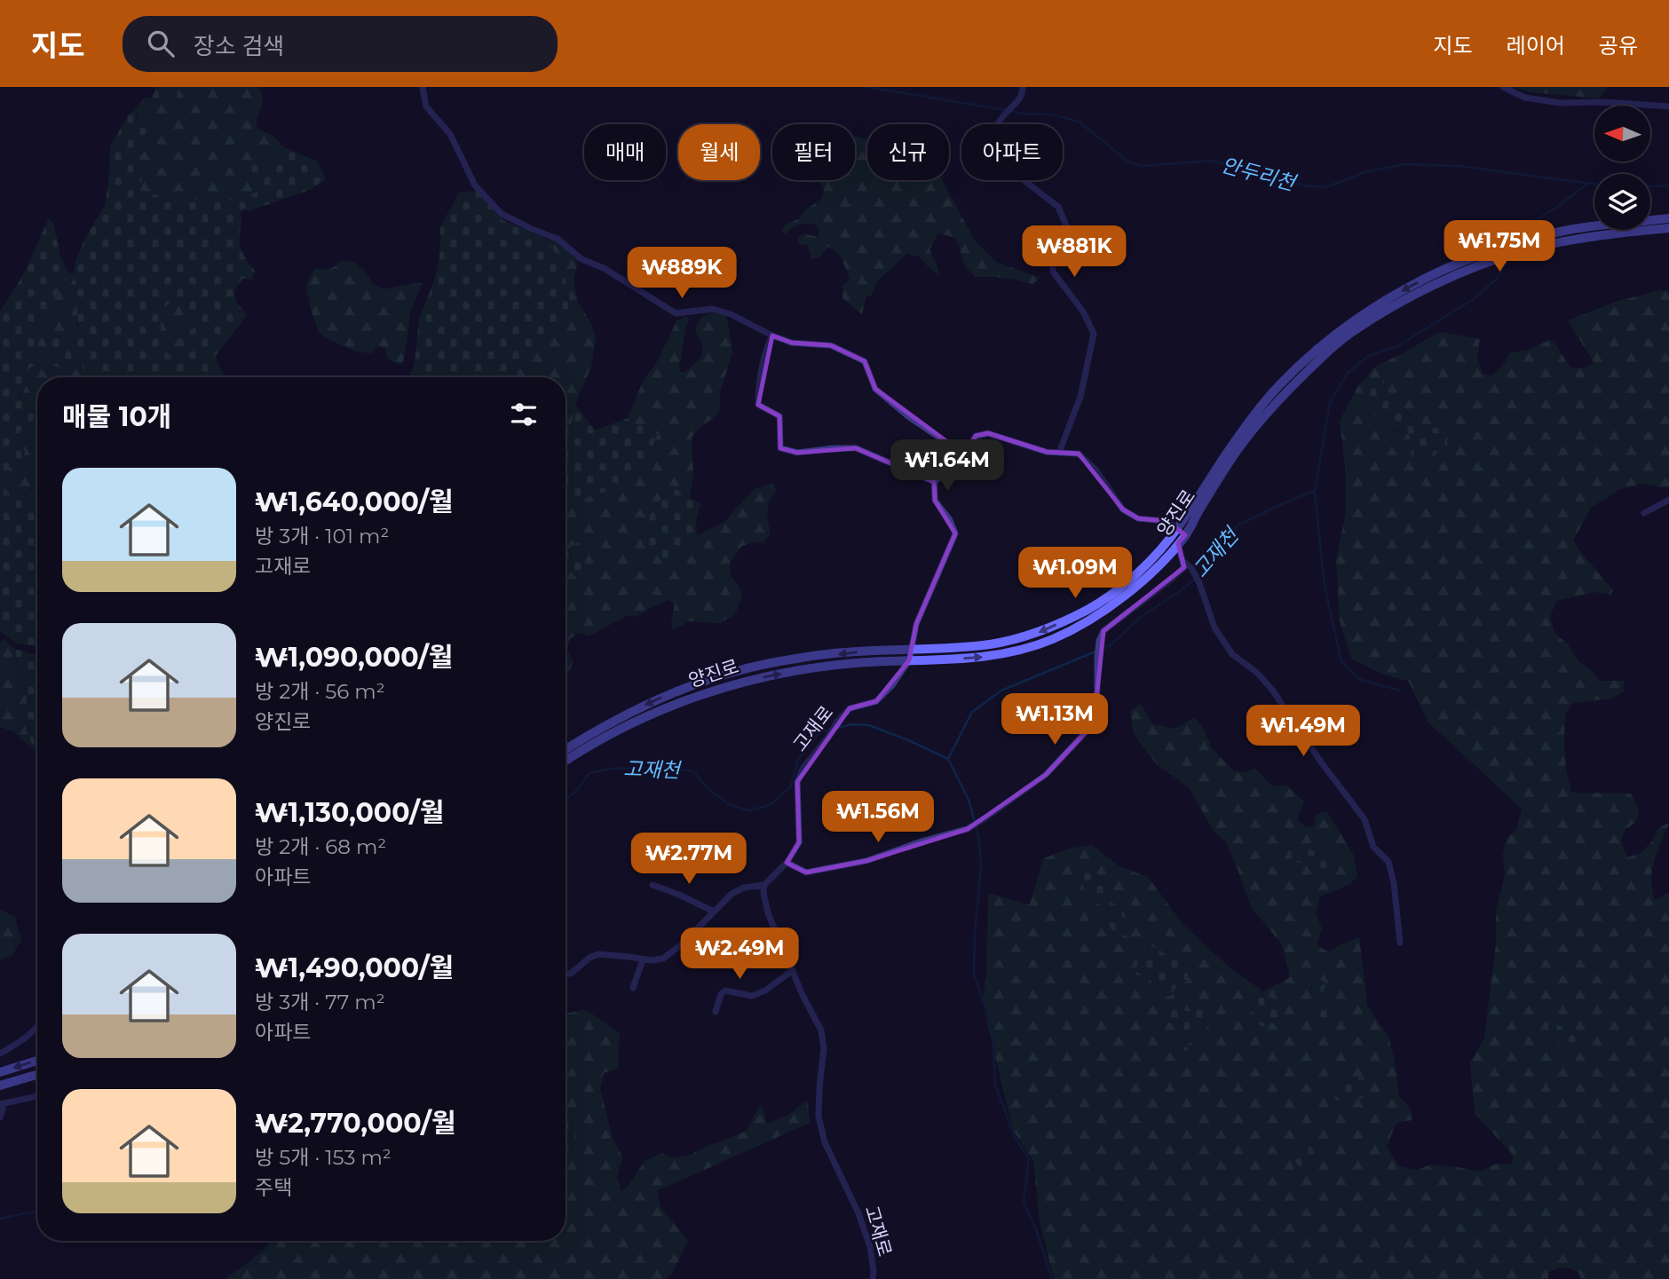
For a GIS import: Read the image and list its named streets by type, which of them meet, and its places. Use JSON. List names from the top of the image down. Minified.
{"streets":{"main road":["양진로"],"street":["고재로"]},"crossings":[["양진로","고재로"]],"water":["안두리천","고재천"],"north":"left","page":{"header":"지도","search":"장소 검색","nav":["지도","레이어","공유"],"chip":["매매","월세","필터","신규","아파트"],"price":["₩1.75M","₩881K","₩889K","₩1.64M","₩1.09M","₩1.13M","₩1.49M","₩1.56M","₩2.77M","₩2.49M"],"heading":"매물 10개","list":[{"name":"₩1,640,000/월","note":"방 3개 · 101 m² · 고재로"},{"name":"₩1,090,000/월","note":"방 2개 · 56 m² · 양진로"},{"name":"₩1,130,000/월","note":"방 2개 · 68 m² · 아파트"},{"name":"₩1,490,000/월","note":"방 3개 · 77 m² · 아파트"},{"name":"₩2,770,000/월","note":"방 5개 · 153 m² · 주택"}]}}
